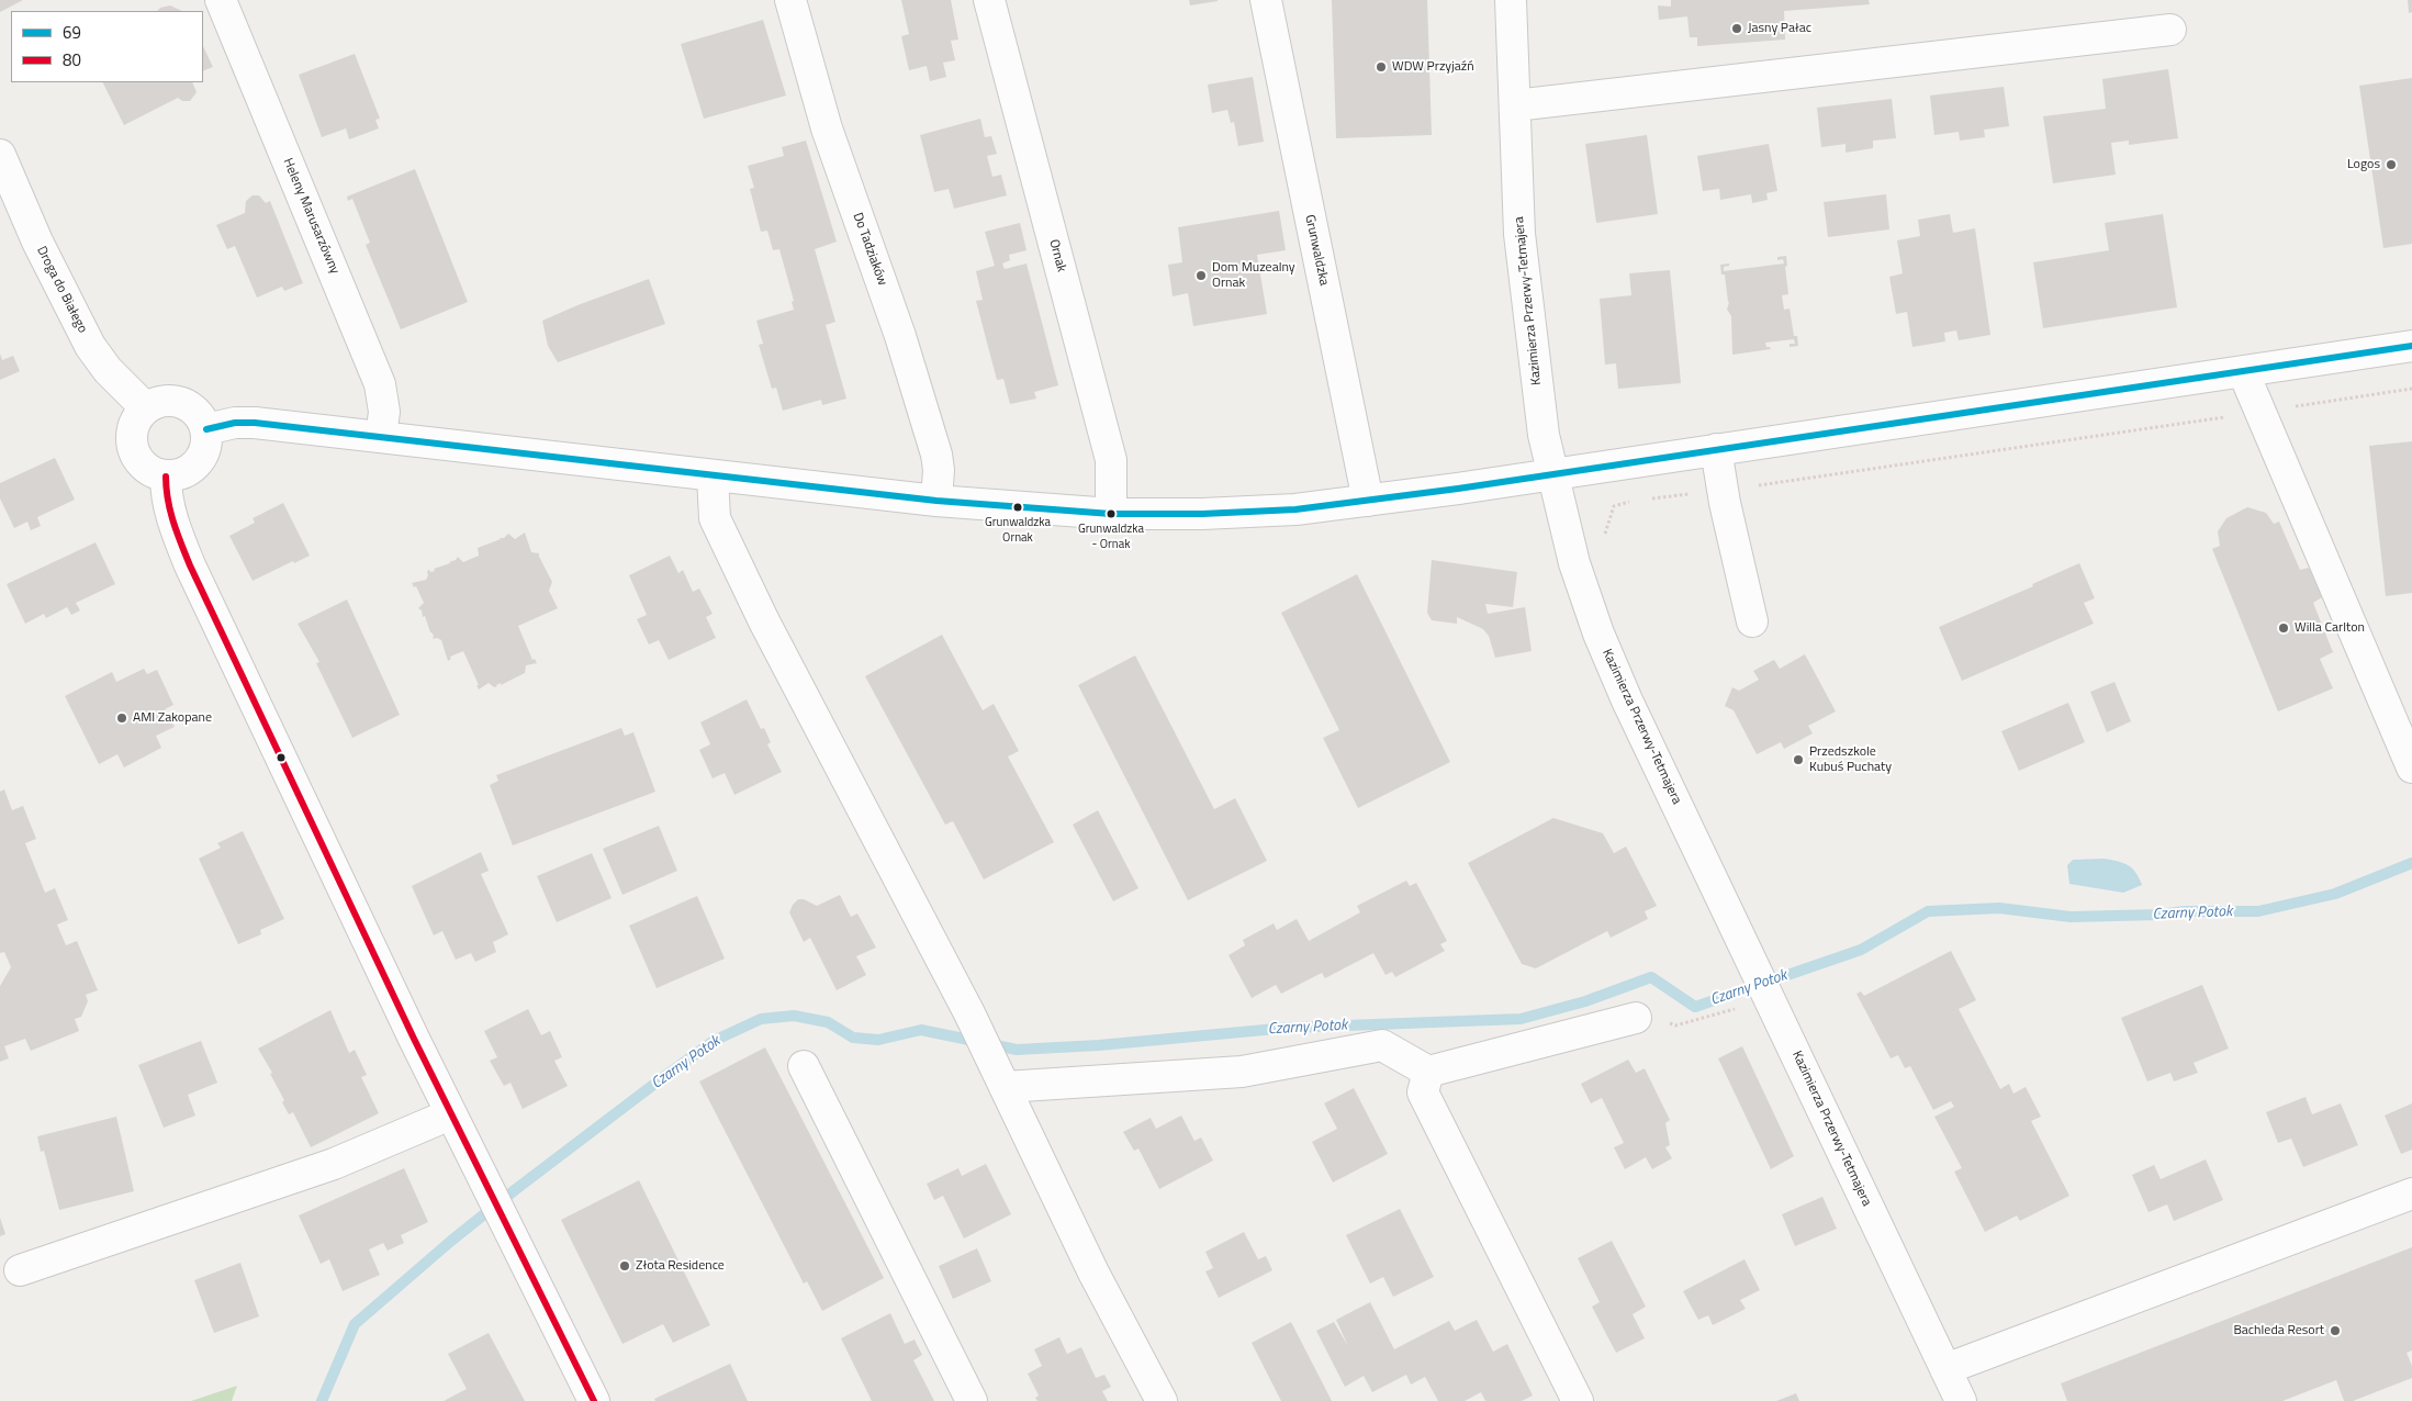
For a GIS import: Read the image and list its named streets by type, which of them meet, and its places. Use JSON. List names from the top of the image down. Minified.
{"streets":{"street":["Heleny Marusarzówny","Do Tadziaków","Grunwaldzka","Ornak","Droga do Białego","Kazimierza Przerwy-Tetmajera"]},"water":["Czarny Potok"],"places":["Jasny Pałac","WDW Przyjaźń","Logos","Dom Muzealny Ornak","Grunwaldzka Ornak","Grunwaldzka - Ornak","Willa Carlton","AMI Zakopane","Przedszkole Kubuś Puchaty","Złota Residence","Bachleda Resort"],"lines":["transit line 69","transit line 80"],"legend":["69","80"]}
